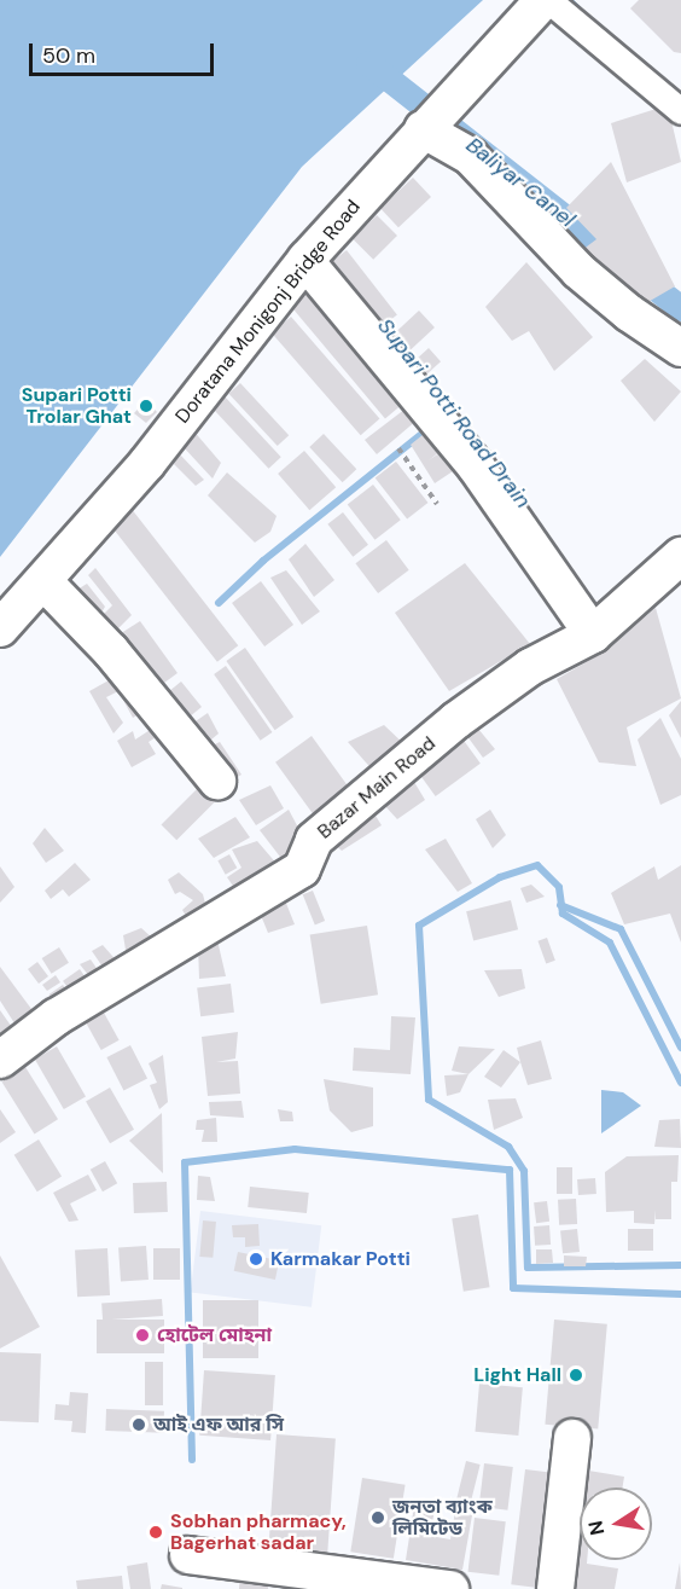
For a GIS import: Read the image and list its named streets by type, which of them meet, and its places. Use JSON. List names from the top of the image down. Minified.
{"streets":{"street":["Doratana Monigonj Bridge Road","Bazar Main Road"]},"water":["Baliyar Canel","Supari Potti Road Drain"],"places":["Supari Potti Trolar Ghat","Karmakar Potti","হোটেল মোহনা","Light Hall","আই এফ আর সি","জনতা ব্যাংক লিমিটেড","Sobhan pharmacy, Bagerhat sadar"],"scale_bar":"50 m","north":"left"}
